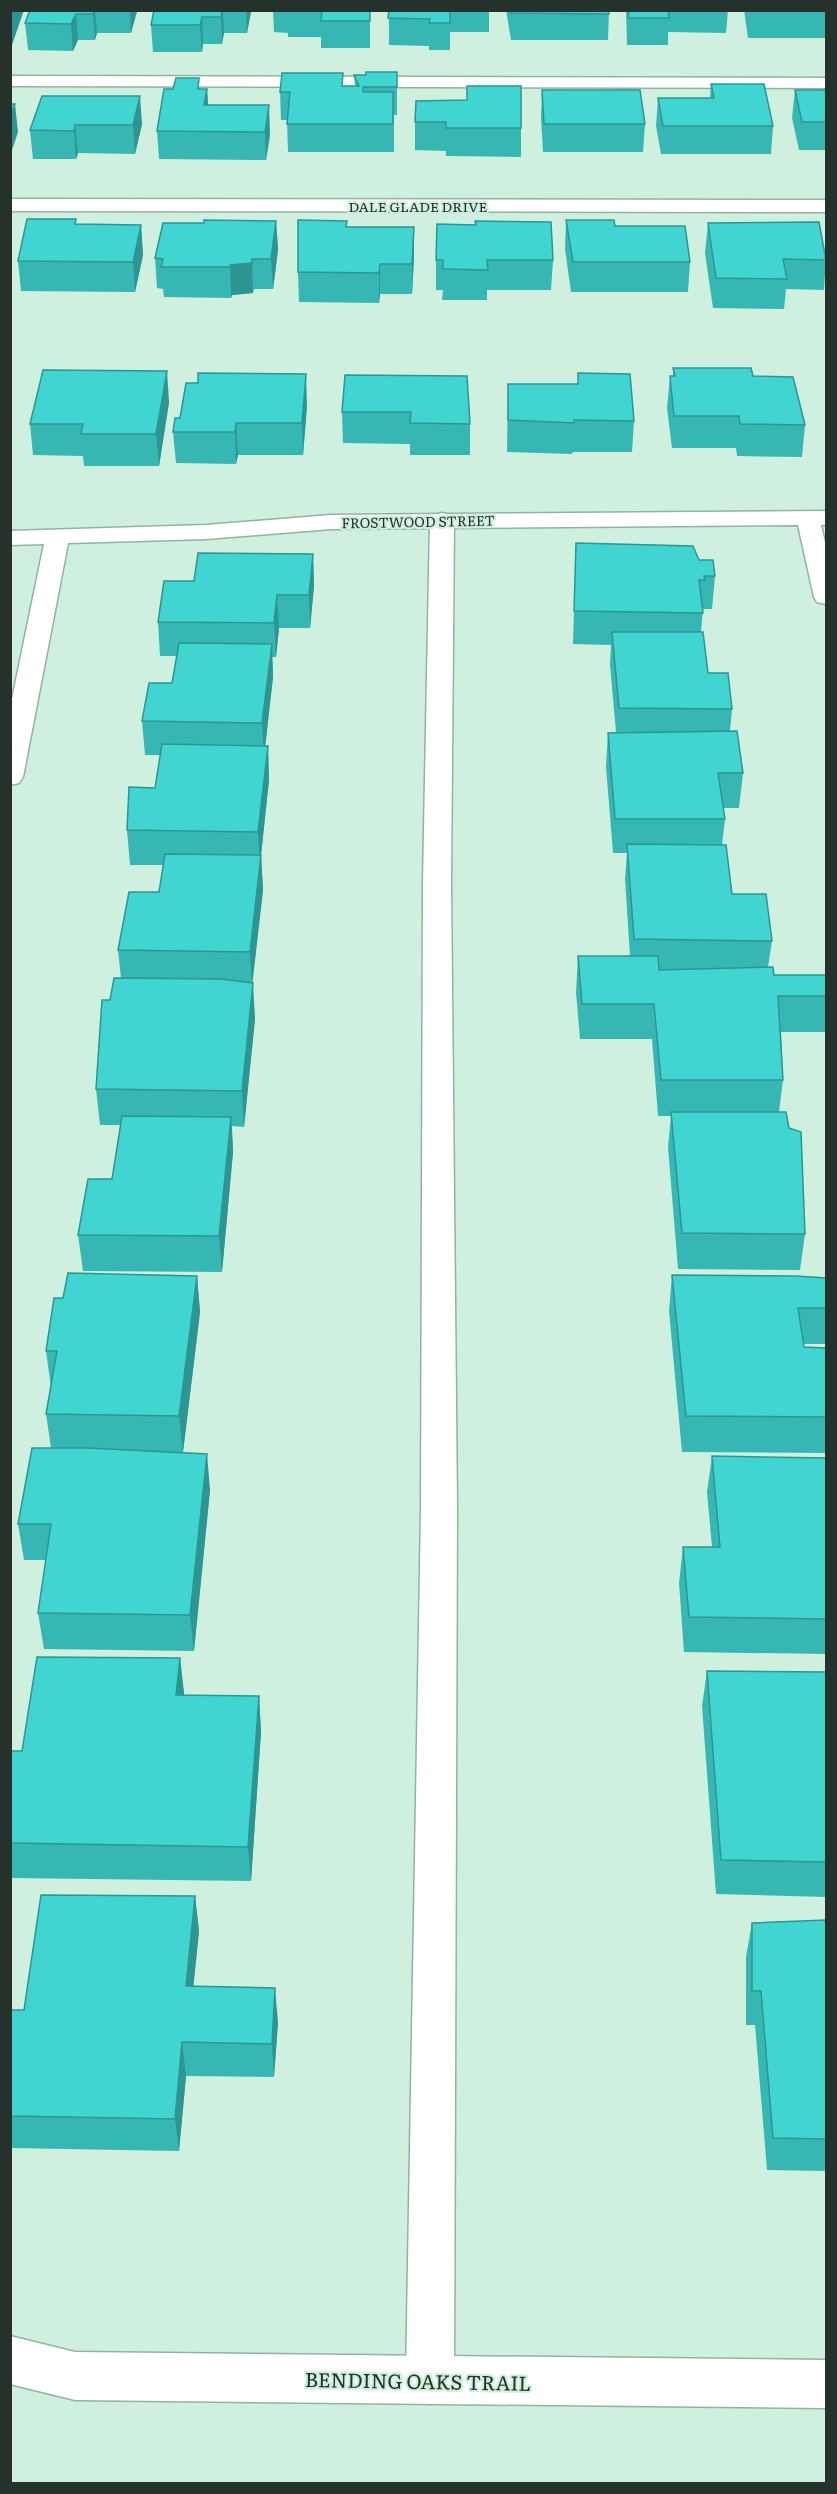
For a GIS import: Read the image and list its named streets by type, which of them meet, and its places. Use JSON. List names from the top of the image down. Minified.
{"streets":{"street":["DALE GLADE DRIVE","FROSTWOOD STREET","BENDING OAKS TRAIL"]}}
